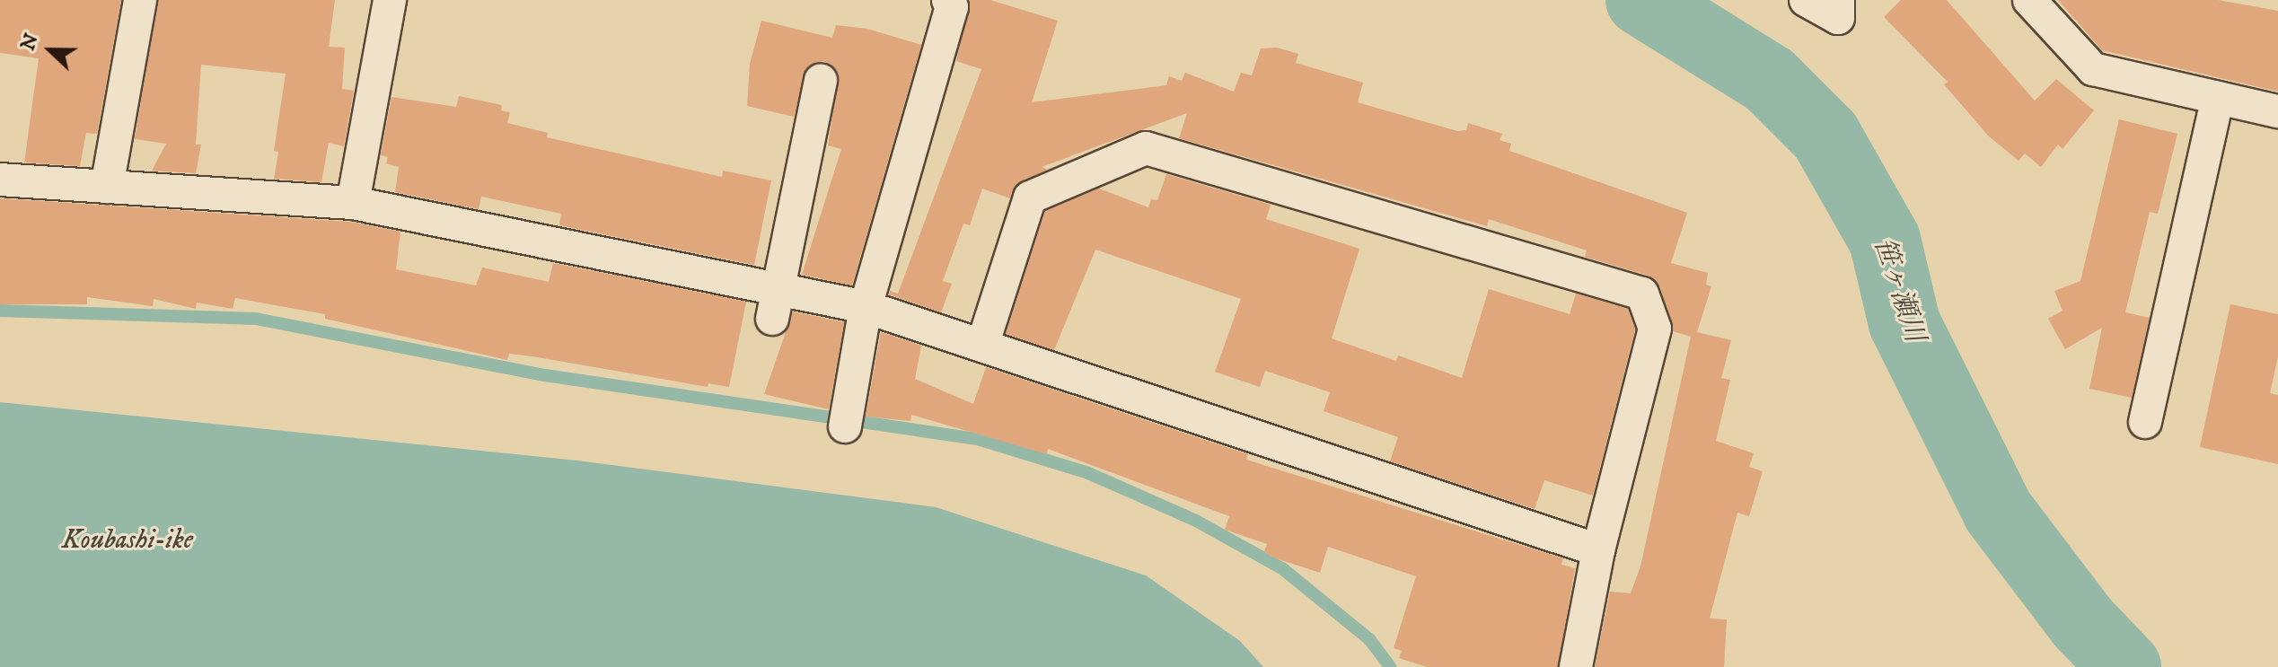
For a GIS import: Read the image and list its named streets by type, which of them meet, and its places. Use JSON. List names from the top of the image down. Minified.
{"water":["笹ヶ瀬川","Koubashi-ike"],"north":"left"}
